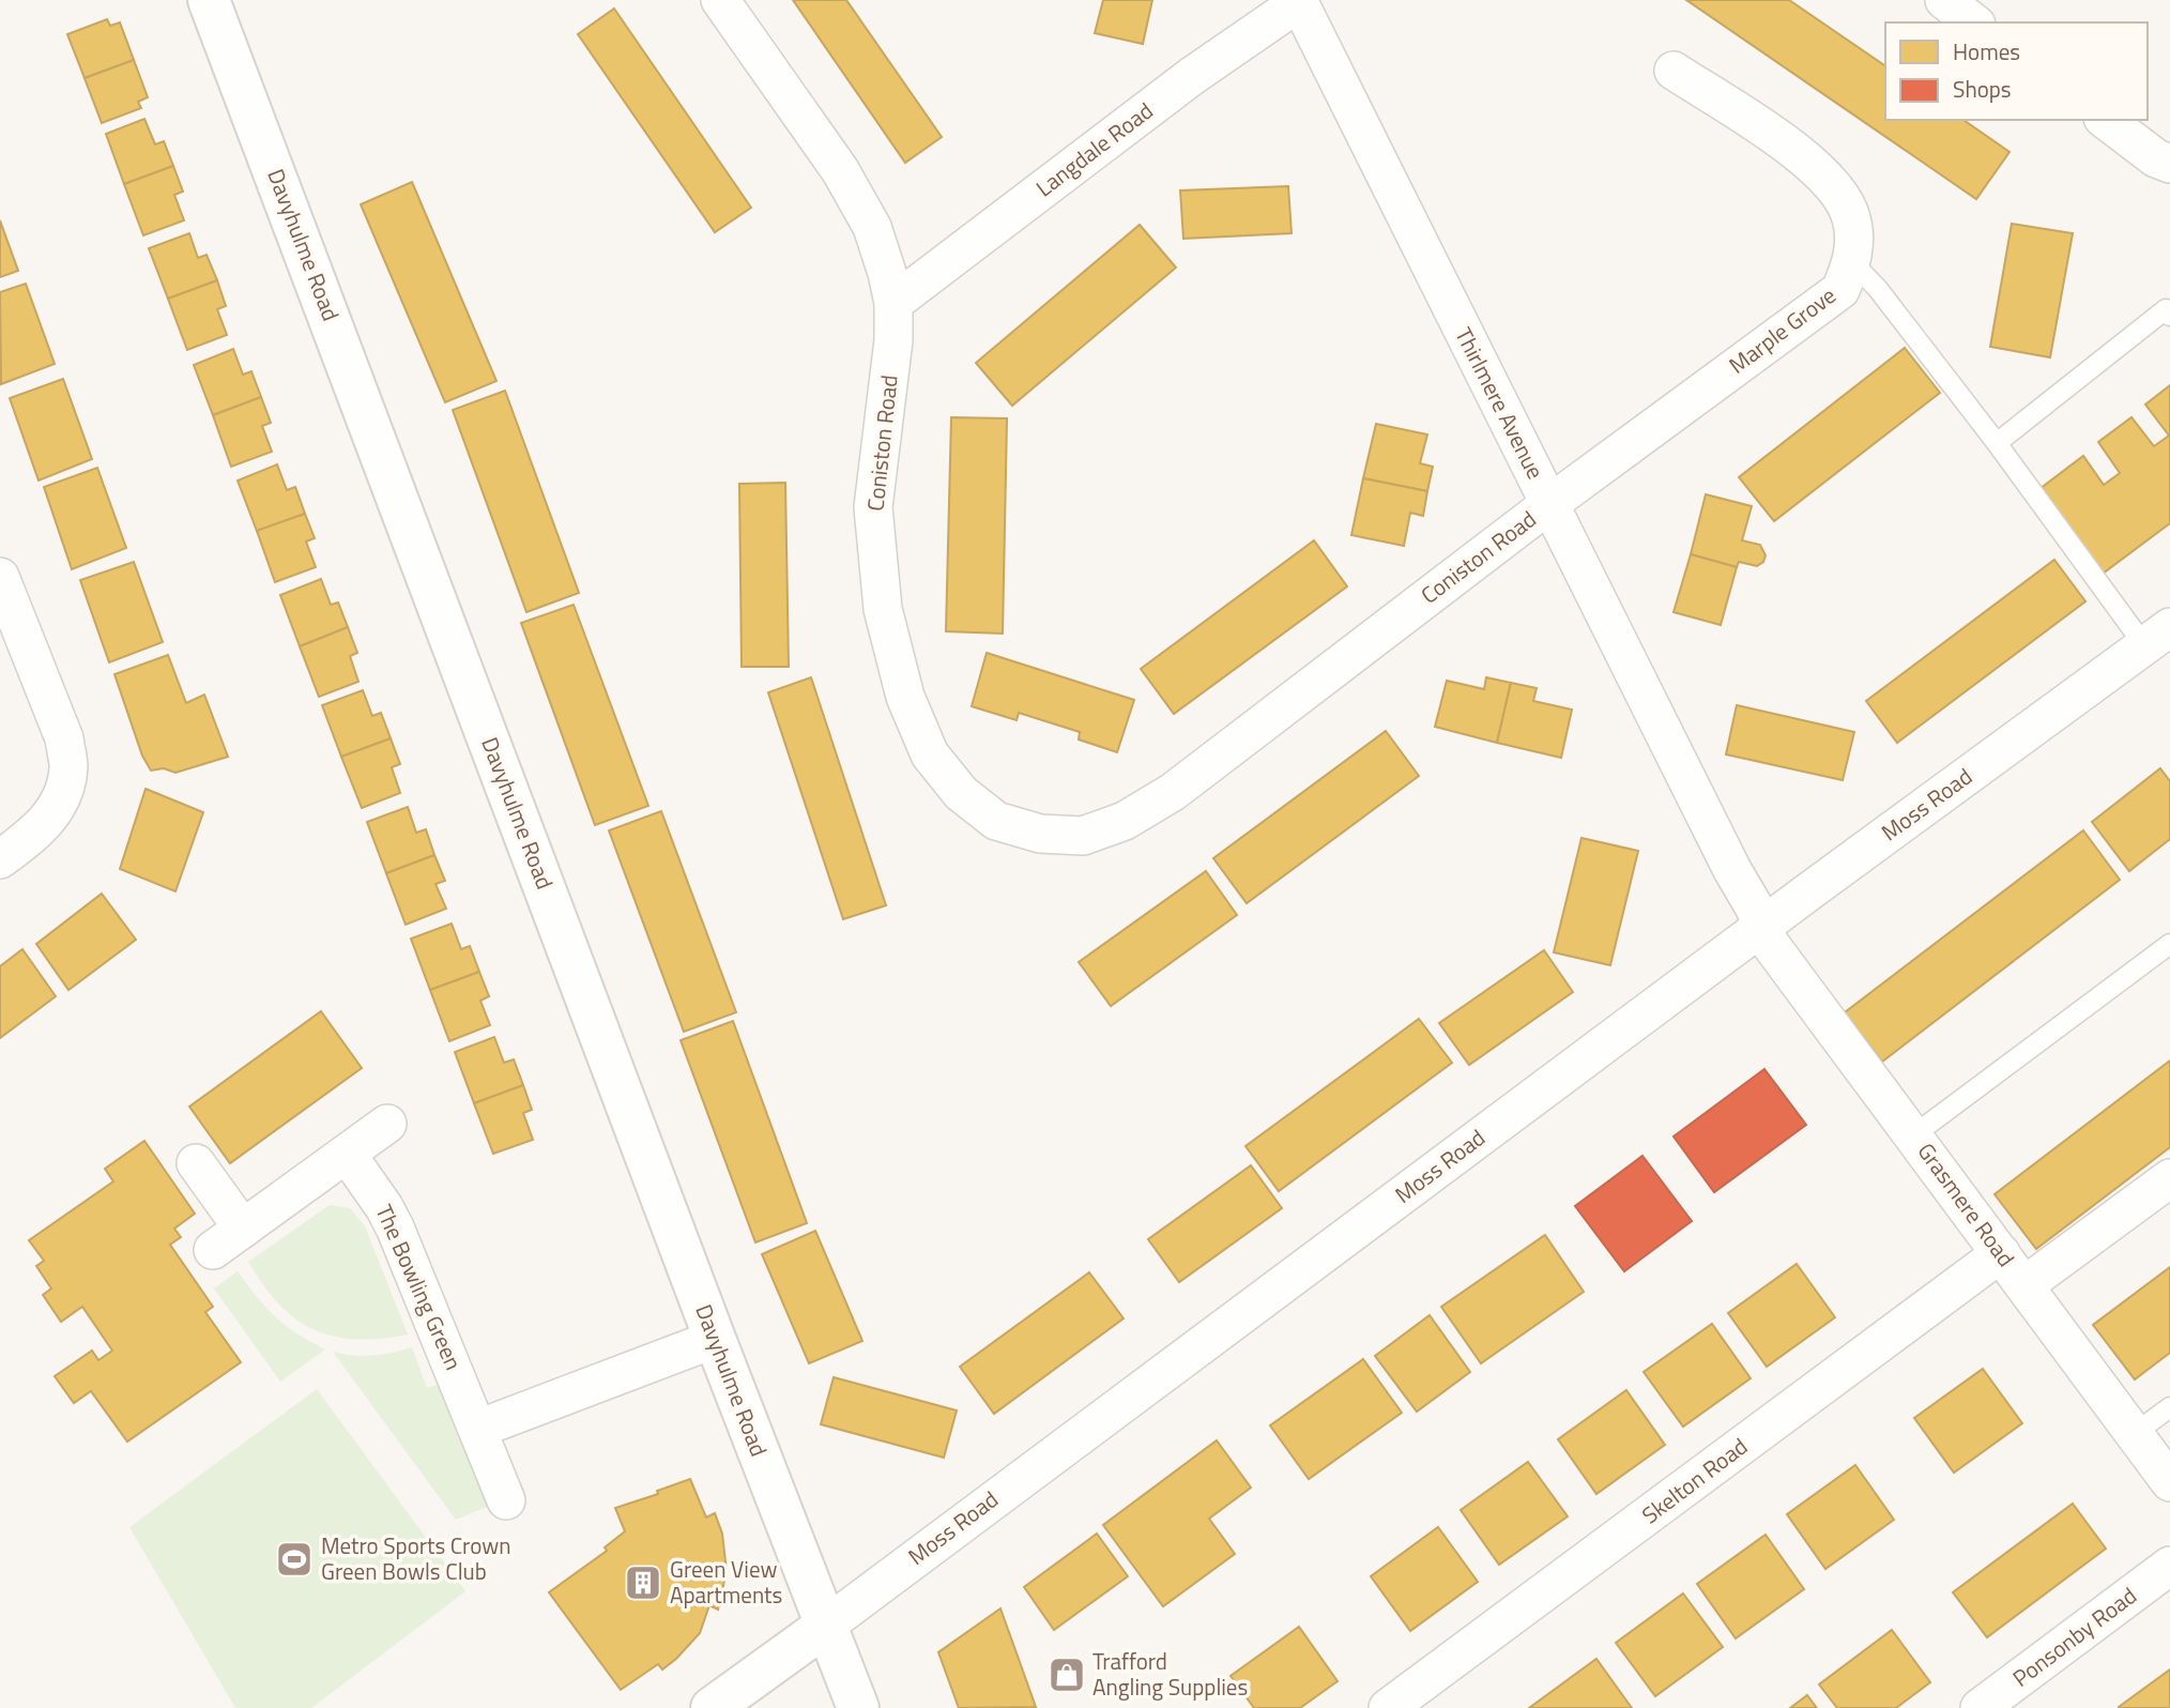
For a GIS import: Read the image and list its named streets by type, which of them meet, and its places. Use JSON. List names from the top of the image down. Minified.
{"streets":{"street":["Langdale Road","Davyhulme Road","Marple Grove","Thirlmere Avenue","Coniston Road","Moss Road","Grasmere Road","The Bowling Green","Skelton Road","Ponsonby Road"]},"crossings":[["Langdale Road","Thirlmere Avenue"],["Langdale Road","Coniston Road"],["Davyhulme Road","Moss Road"],["Marple Grove","Thirlmere Avenue"],["Marple Grove","Coniston Road"],["Thirlmere Avenue","Coniston Road"],["Thirlmere Avenue","Moss Road"],["Thirlmere Avenue","Grasmere Road"],["Moss Road","Grasmere Road"],["Grasmere Road","Skelton Road"]],"places":{"sports":["Metro Sports Crown Green Bowls Club"],"building":["Green View Apartments"],"shop":["Trafford Angling Supplies"]},"legend":["Homes","Shops"]}
